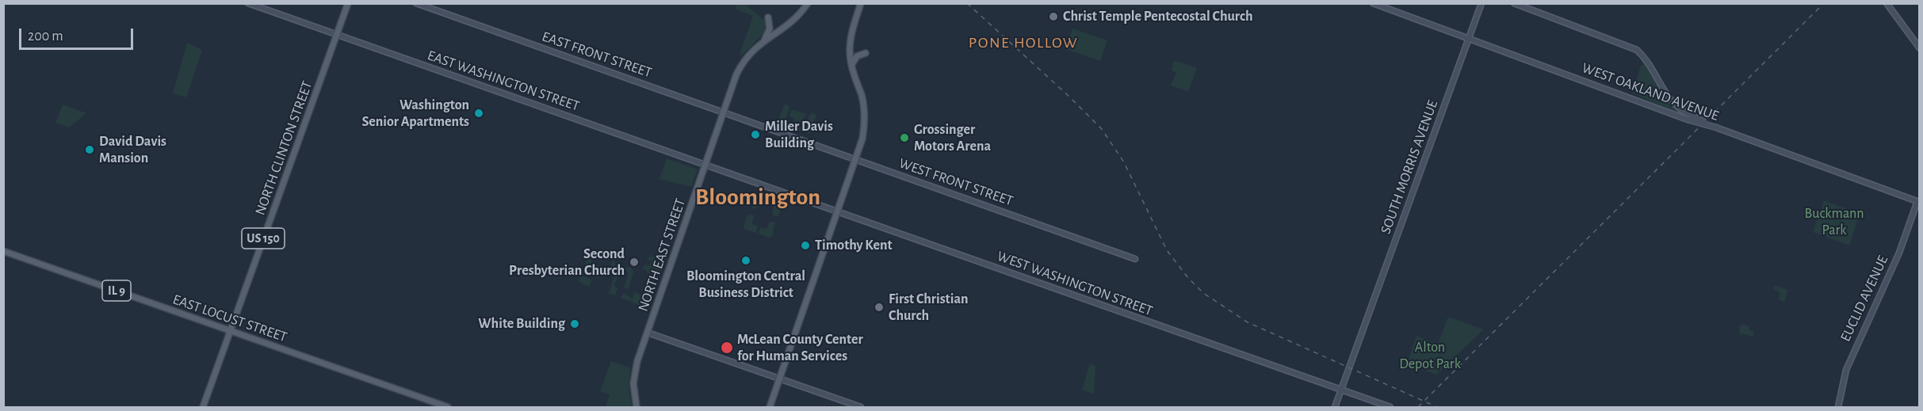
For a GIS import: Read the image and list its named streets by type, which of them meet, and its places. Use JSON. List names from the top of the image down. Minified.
{"streets":{"main road":["EAST FRONT STREET","EAST WASHINGTON STREET","WEST OAKLAND AVENUE","NORTH CLINTON STREET","SOUTH MORRIS AVENUE","WEST FRONT STREET","US 150","NORTH EAST STREET","WEST WASHINGTON STREET","IL 9","EUCLID AVENUE","EAST LOCUST STREET"]},"crossings":[["EAST FRONT STREET","WEST FRONT STREET"],["EAST FRONT STREET","NORTH EAST STREET"],["EAST WASHINGTON STREET","NORTH CLINTON STREET"],["EAST WASHINGTON STREET","NORTH EAST STREET"],["EAST WASHINGTON STREET","WEST WASHINGTON STREET"],["WEST OAKLAND AVENUE","SOUTH MORRIS AVENUE"],["WEST OAKLAND AVENUE","EUCLID AVENUE"],["NORTH CLINTON STREET","EAST LOCUST STREET"],["SOUTH MORRIS AVENUE","WEST WASHINGTON STREET"]],"districts":["PONE HOLLOW","Bloomington"],"parks":["Buckmann Park","Alton Depot Park"],"places":["Christ Temple Pentecostal Church","Washington Senior Apartments","Miller Davis Building","Grossinger Motors Arena","David Davis Mansion","Timothy Kent","Bloomington Central Business District","Second Presbyterian Church","First Christian Church","White Building","McLean County Center for Human Services"],"scale_bar":"200 m"}
